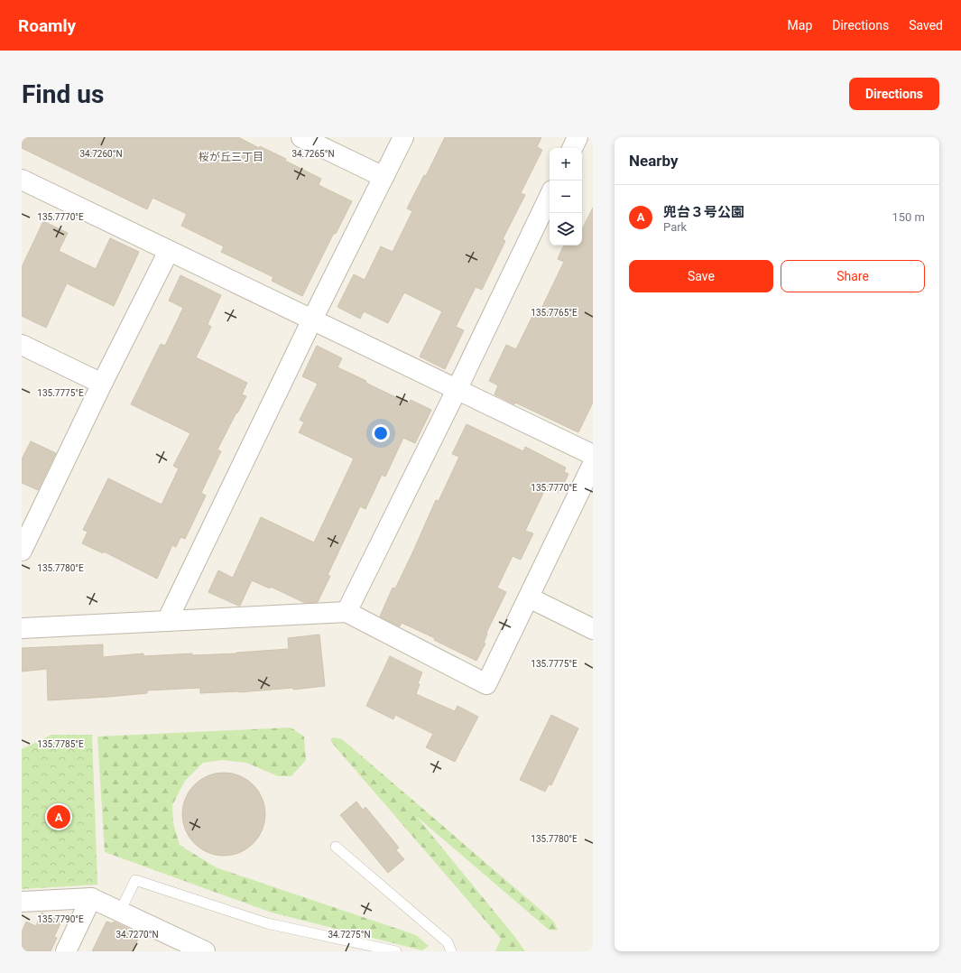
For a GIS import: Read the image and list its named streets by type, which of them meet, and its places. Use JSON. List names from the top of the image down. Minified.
{"districts":["桜が丘三丁目"],"page":{"header":"Roamly","nav":["Map","Directions","Saved"],"buttons":["Directions",["Save","Share"]],"title":"Find us","heading":"Nearby","map_buttons":["+","−"],"list":[{"mark":"A","name":"兜台３号公園","note":"Park","value":"150 m"}],"pins":"A"},"coordinates":["34.7260°N","34.7265°N","135.7770°E","135.7765°E","135.7775°E","135.7780°E","135.7785°E","135.7790°E","34.7270°N","34.7275°N"]}
